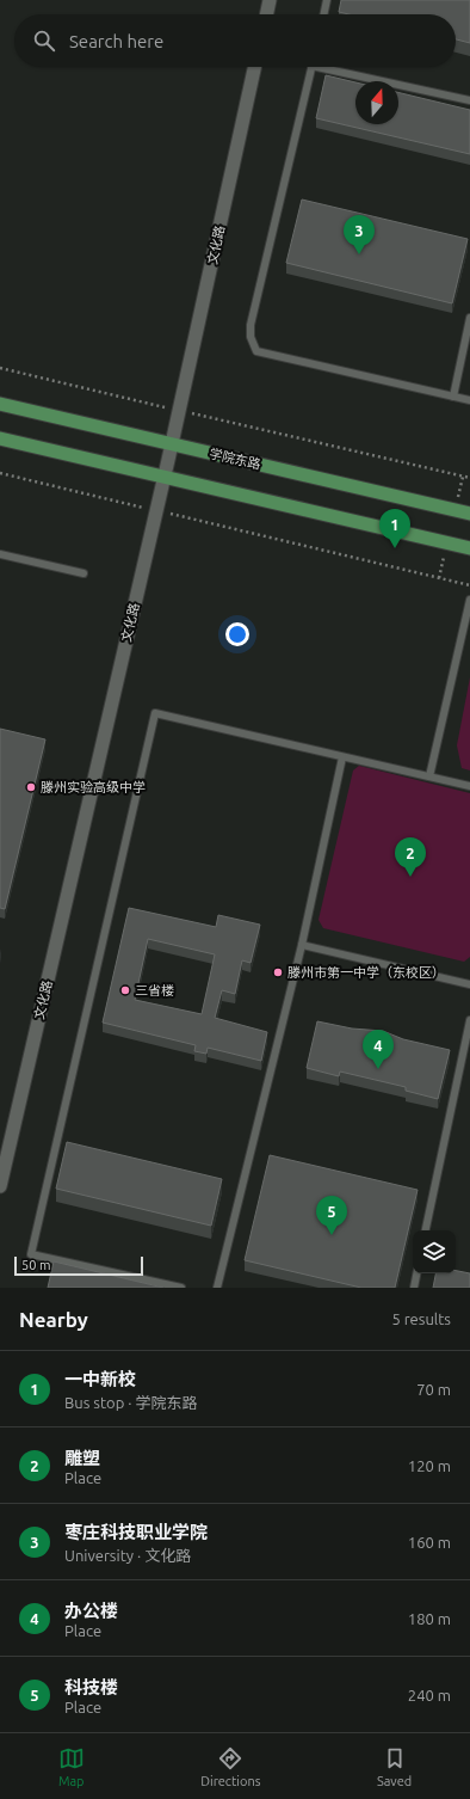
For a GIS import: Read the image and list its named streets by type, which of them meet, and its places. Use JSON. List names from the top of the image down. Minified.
{"streets":{"main road":["学院东路"],"street":["文化路"]},"crossings":[["文化路","学院东路"]],"places":["滕州实验高级中学","滕州市第一中学（东校区）","三省楼"],"scale_bar":"50 m","north":"top","page":{"search":"Search here","pins":["3","1","2","4","5"],"scale":"50 m","heading":["Nearby","5 results"],"list":[{"mark":"1","name":"一中新校","note":"Bus stop · 学院东路","value":"70 m"},{"mark":"2","name":"雕塑","note":"Place","value":"120 m"},{"mark":"3","name":"枣庄科技职业学院","note":"University · 文化路","value":"160 m"},{"mark":"4","name":"办公楼","note":"Place","value":"180 m"},{"mark":"5","name":"科技楼","note":"Place","value":"240 m"}],"nav":["Map","Directions","Saved"]}}
